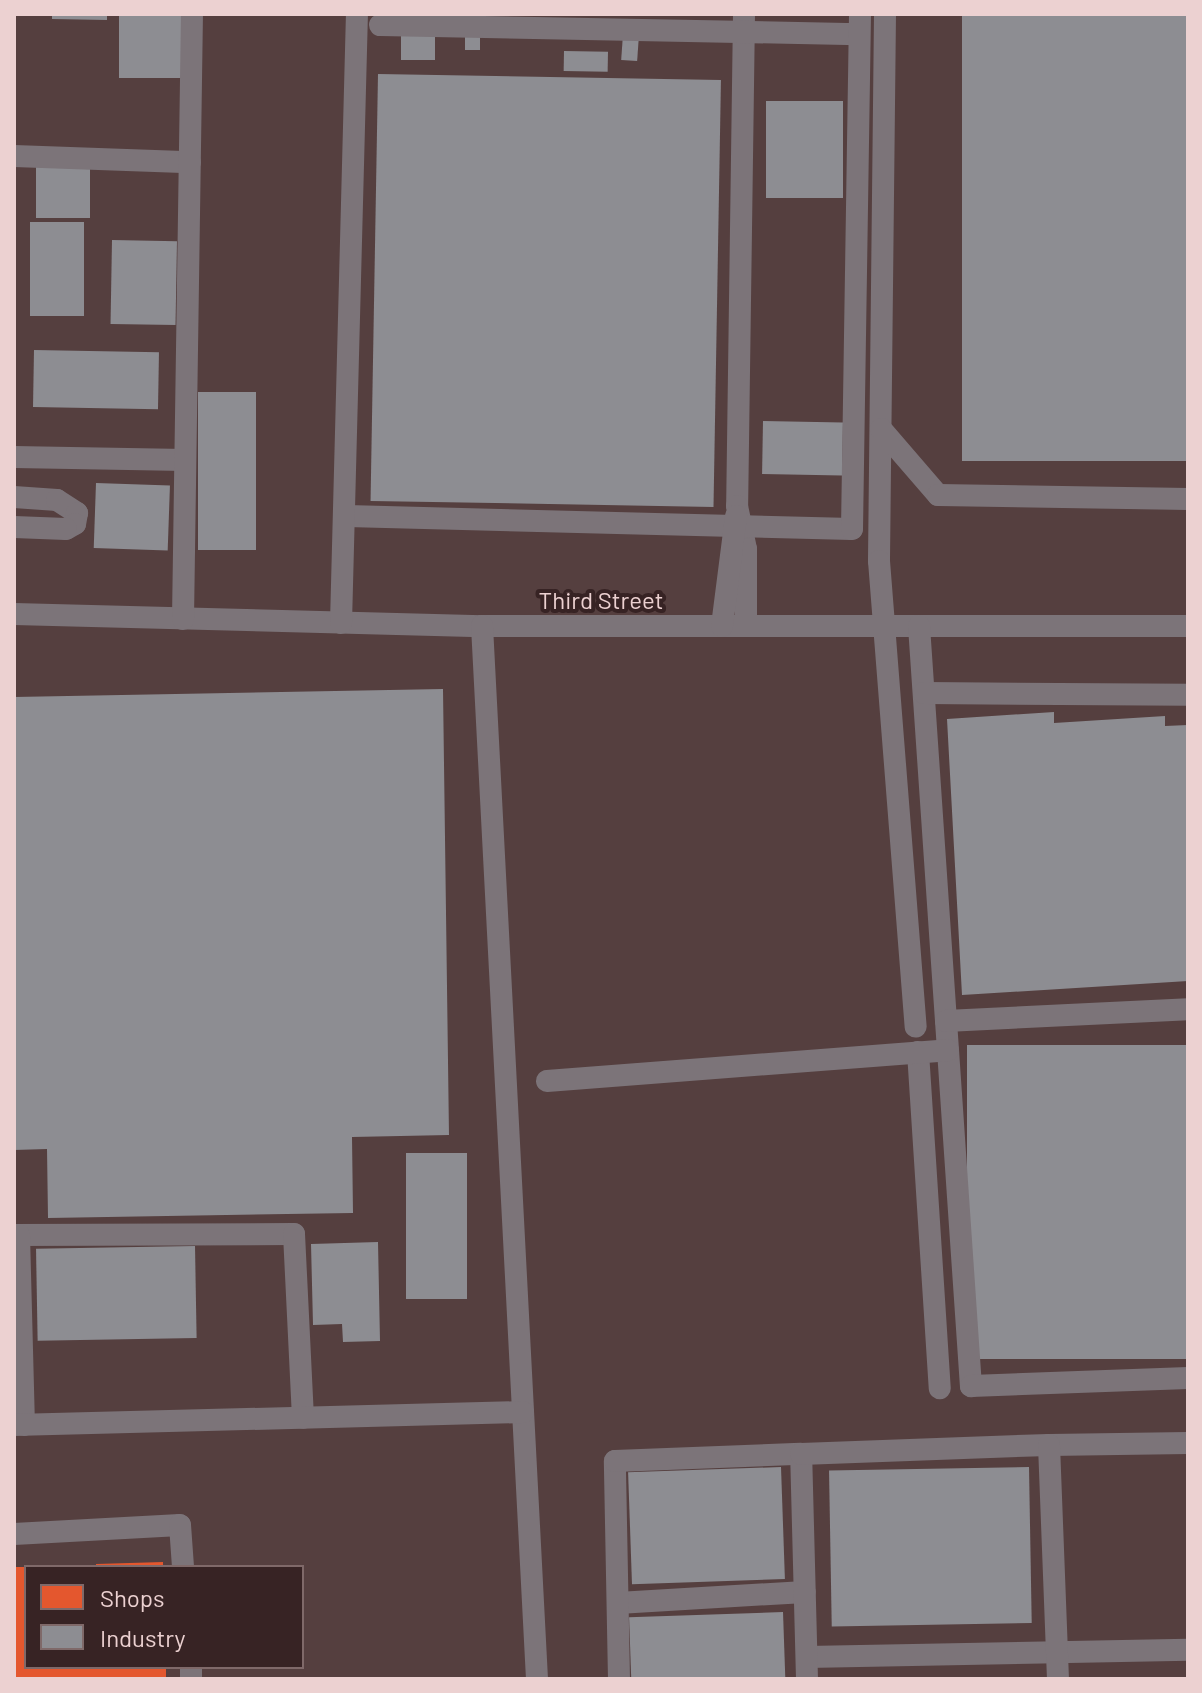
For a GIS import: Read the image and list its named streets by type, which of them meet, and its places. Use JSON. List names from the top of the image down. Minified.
{"streets":{"street":["Third Street"]},"legend":["Shops","Industry"]}
